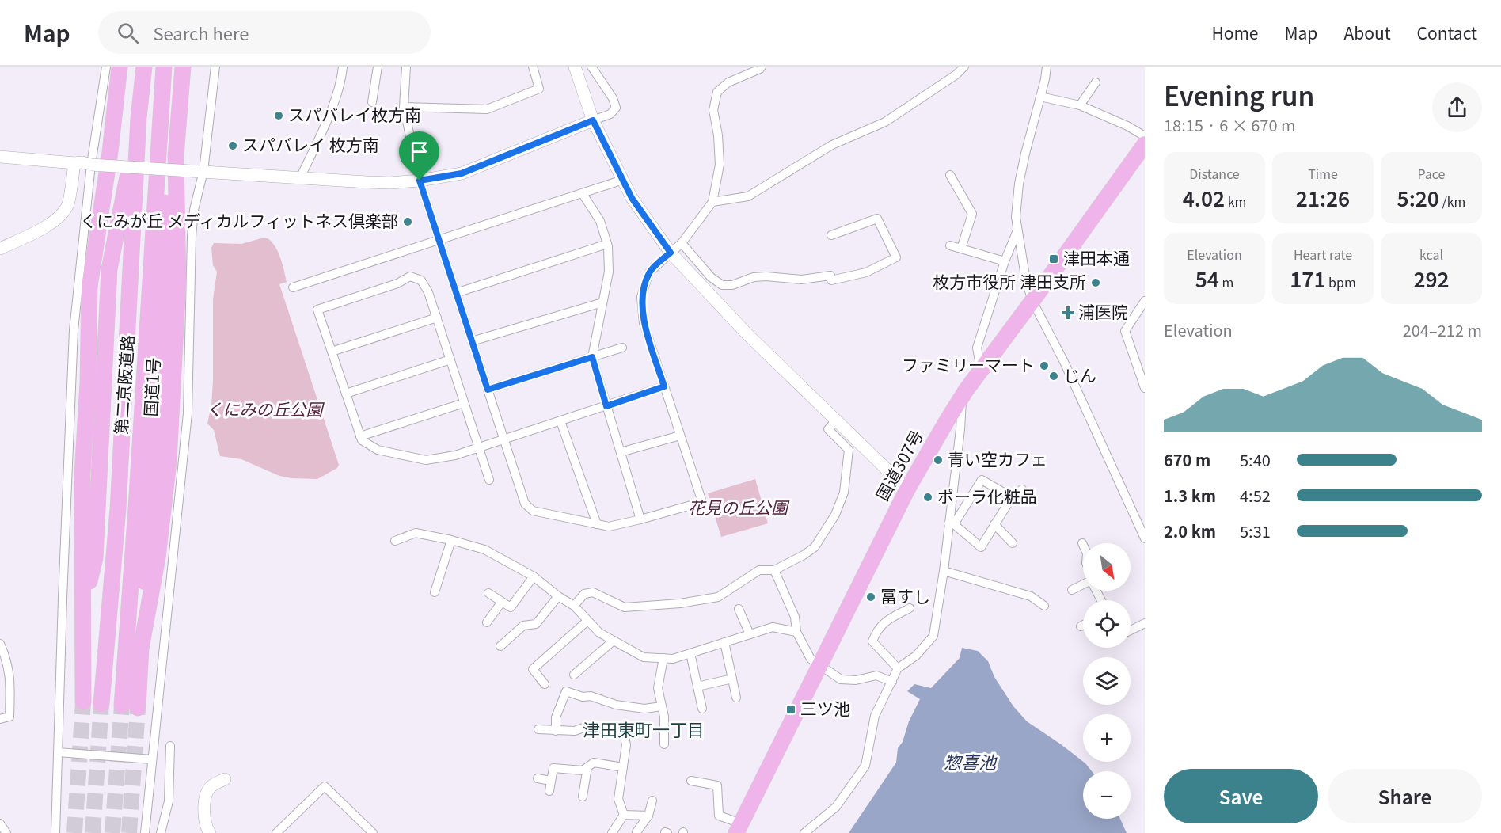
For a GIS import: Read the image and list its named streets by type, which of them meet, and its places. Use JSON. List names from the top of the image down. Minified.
{"streets":{"highway":["第二京阪道路","国道1号","国道307号"]},"districts":["津田東町一丁目"],"water":["惣喜池"],"parks":["くにみの丘公園","花見の丘公園"],"places":{"other":["スパバレイ枚方南","スパバレイ 枚方南","くにみが丘 メディカルフィットネス倶楽部","枚方市役所 津田支所","ファミリーマート","じん","青い空カフェ","ポーラ化粧品","冨すし"],"transit":["津田本通","三ツ池"],"health":["浦医院"]},"north":"bottom right","page":{"header":"Map","search":"Search here","nav":["Home","Map","About","Contact"],"heading":["Evening run","18:15 · 6 × 670 m"],"stats":[["Distance","4.02 km"],["Time","21:26"],["Pace","5:20 /km"],["Elevation","54 m"],["Heart rate","171 bpm"],["kcal","292"]],"chart":["Elevation","204–212 m"],"list":[{"name":"670 m","note":"5:40"},{"name":"1.3 km","note":"4:52"},{"name":"2.0 km","note":"5:31"}],"map_buttons":["+","−"],"buttons":["Save","Share"]}}
